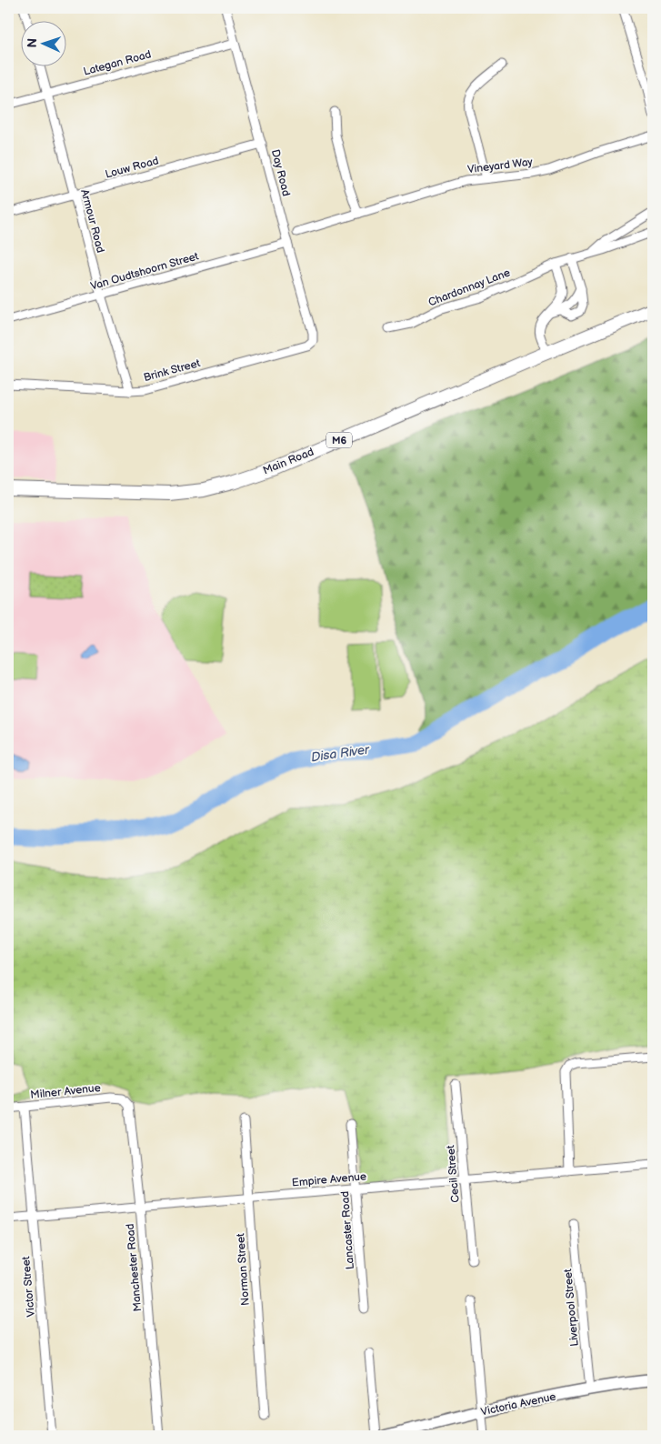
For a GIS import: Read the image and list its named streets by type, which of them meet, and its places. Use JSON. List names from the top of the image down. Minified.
{"streets":{"main road":["M6","Main Road"],"street":["Lategan Road","Vineyard Way","Louw Road","Day Road","Armour Road","Van Oudtshoorn Street","Chardonnay Lane","Brink Street","Milner Avenue","Cecil Street","Empire Avenue","Lancaster Road","Manchester Road","Norman Street","Victor Street","Liverpool Street","Victoria Avenue"]},"crossings":[["Lategan Road","Day Road"],["Lategan Road","Armour Road"],["Louw Road","Day Road"],["Louw Road","Armour Road"],["Day Road","Van Oudtshoorn Street"],["Day Road","Brink Street"],["Armour Road","Van Oudtshoorn Street"],["Armour Road","Brink Street"],["Milner Avenue","Manchester Road"],["Milner Avenue","Victor Street"],["Cecil Street","Empire Avenue"],["Empire Avenue","Lancaster Road"],["Empire Avenue","Manchester Road"],["Empire Avenue","Norman Street"],["Empire Avenue","Victor Street"],["Liverpool Street","Victoria Avenue"]],"water":["Disa River"],"north":"left"}
